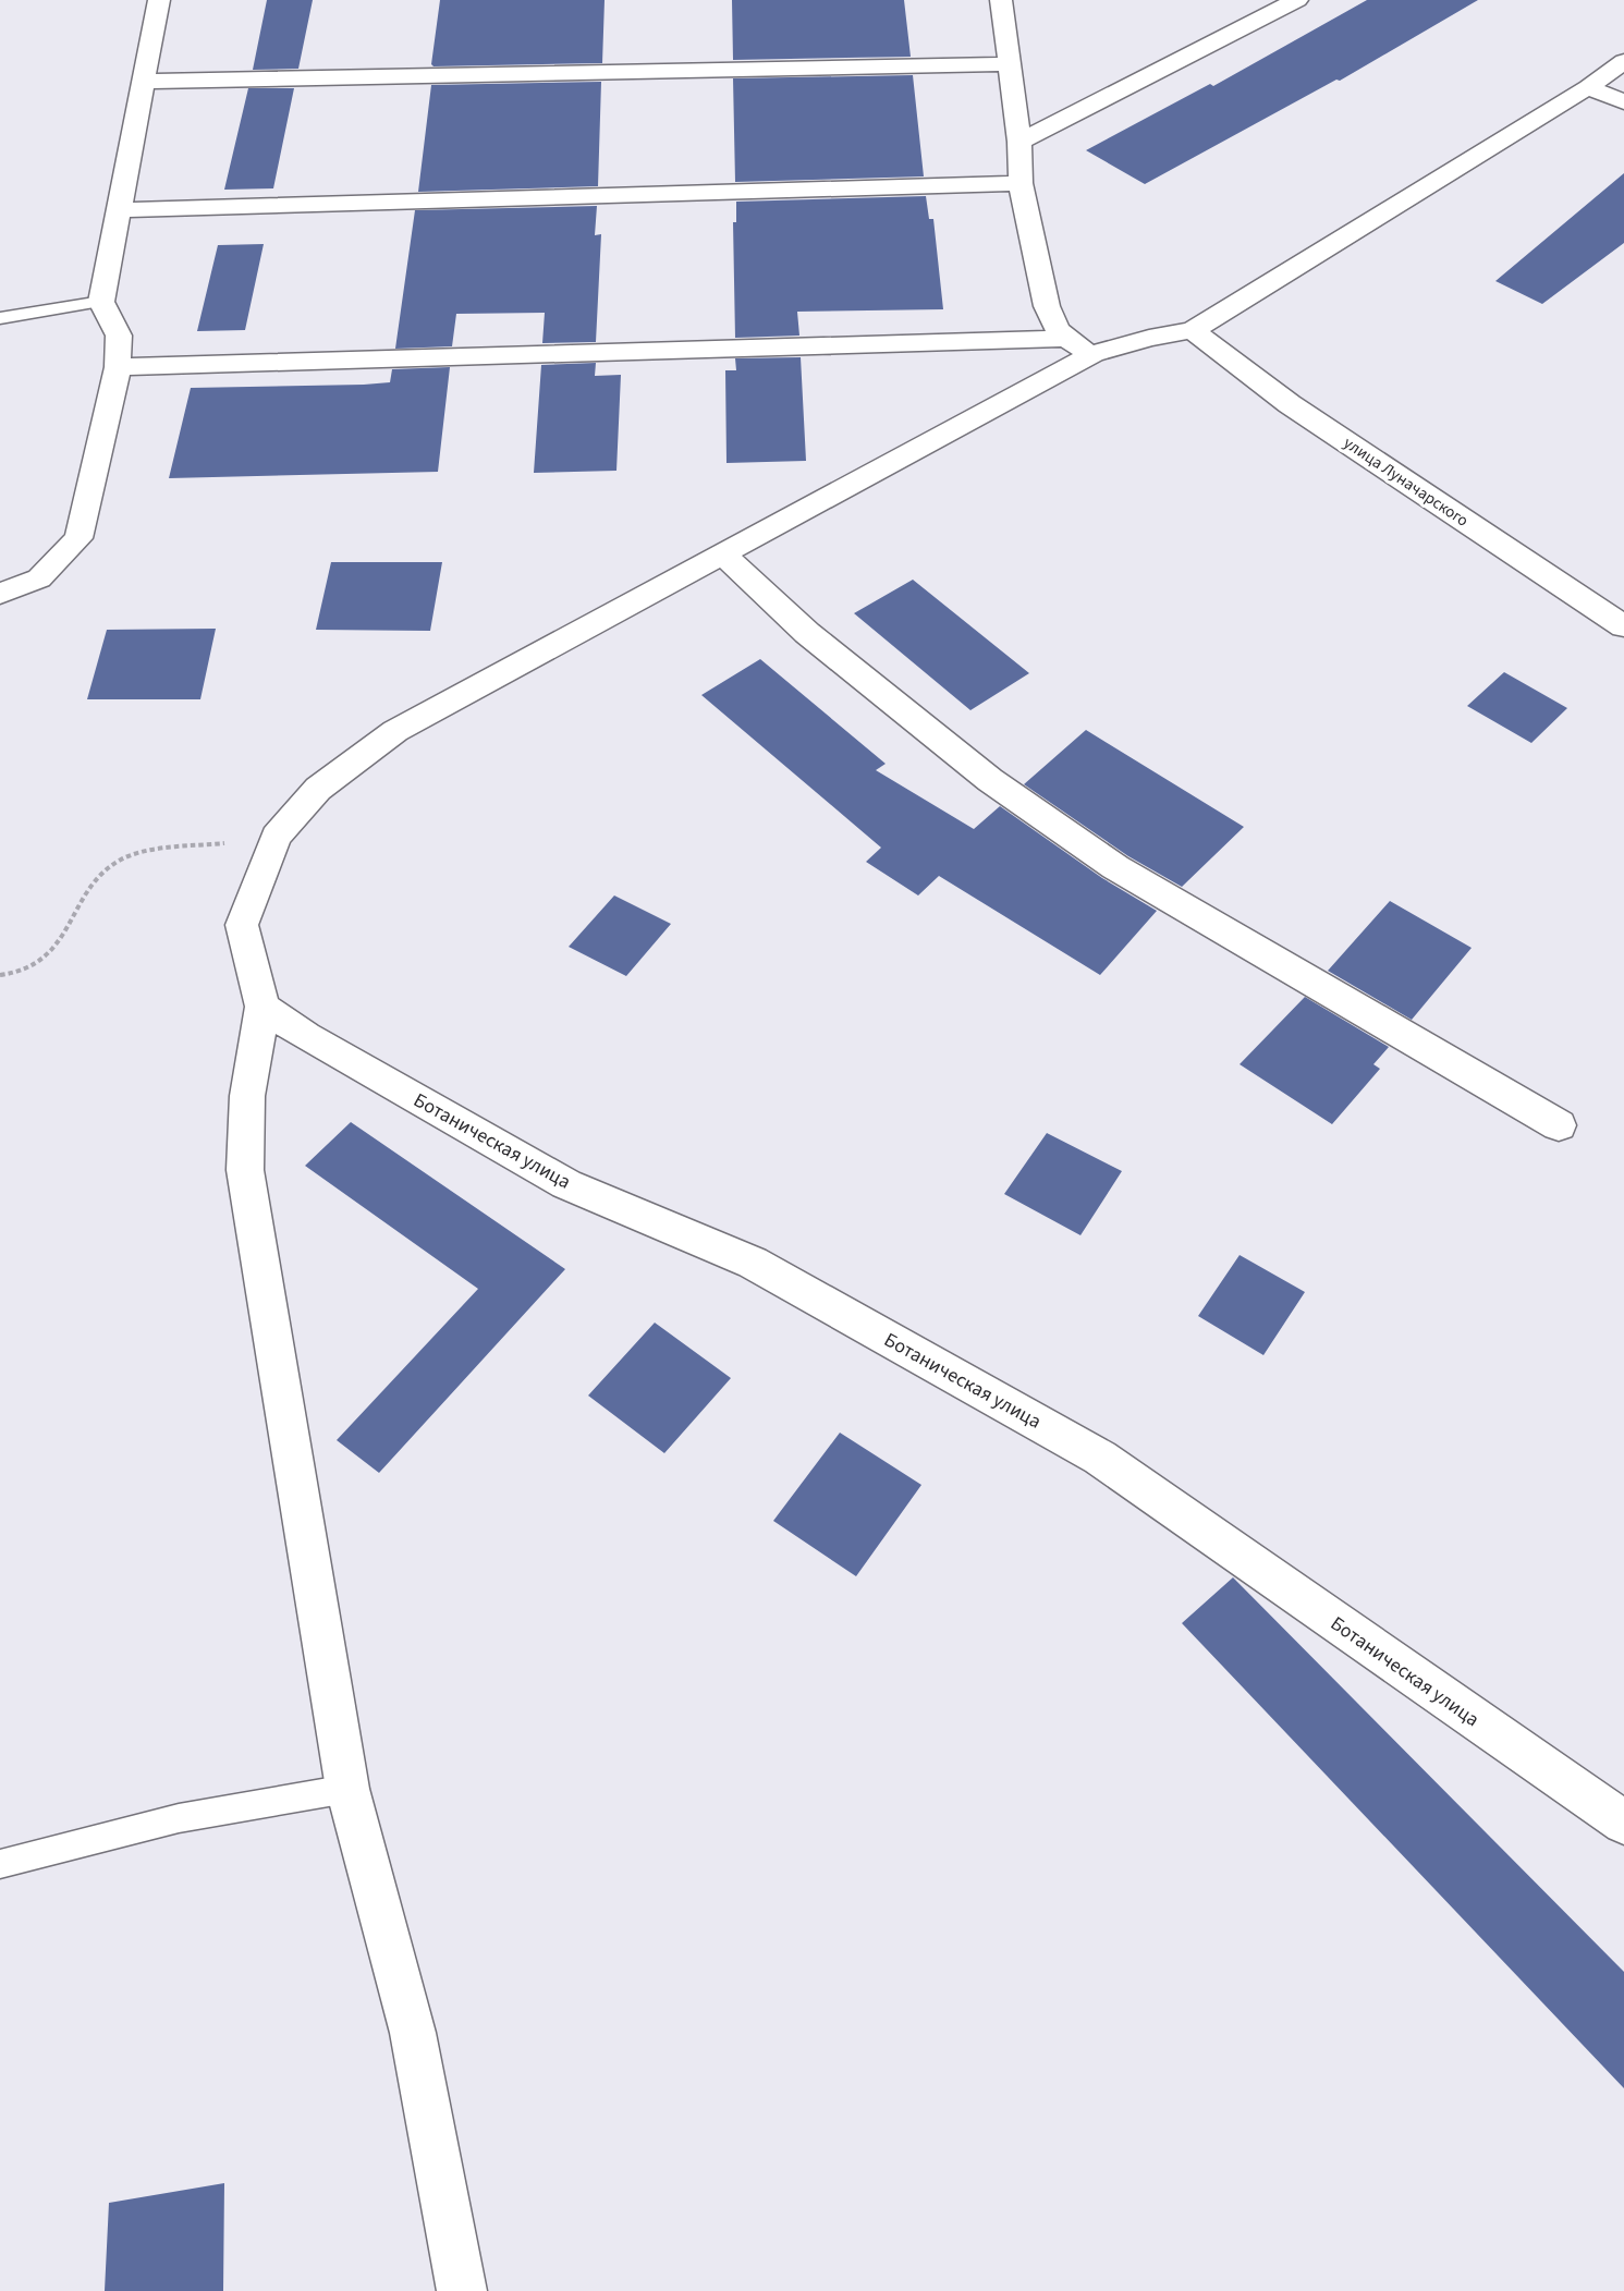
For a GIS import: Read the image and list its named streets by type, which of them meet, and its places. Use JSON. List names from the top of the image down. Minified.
{"streets":{"street":["улица Луначарского","Ботаническая улица"]}}
